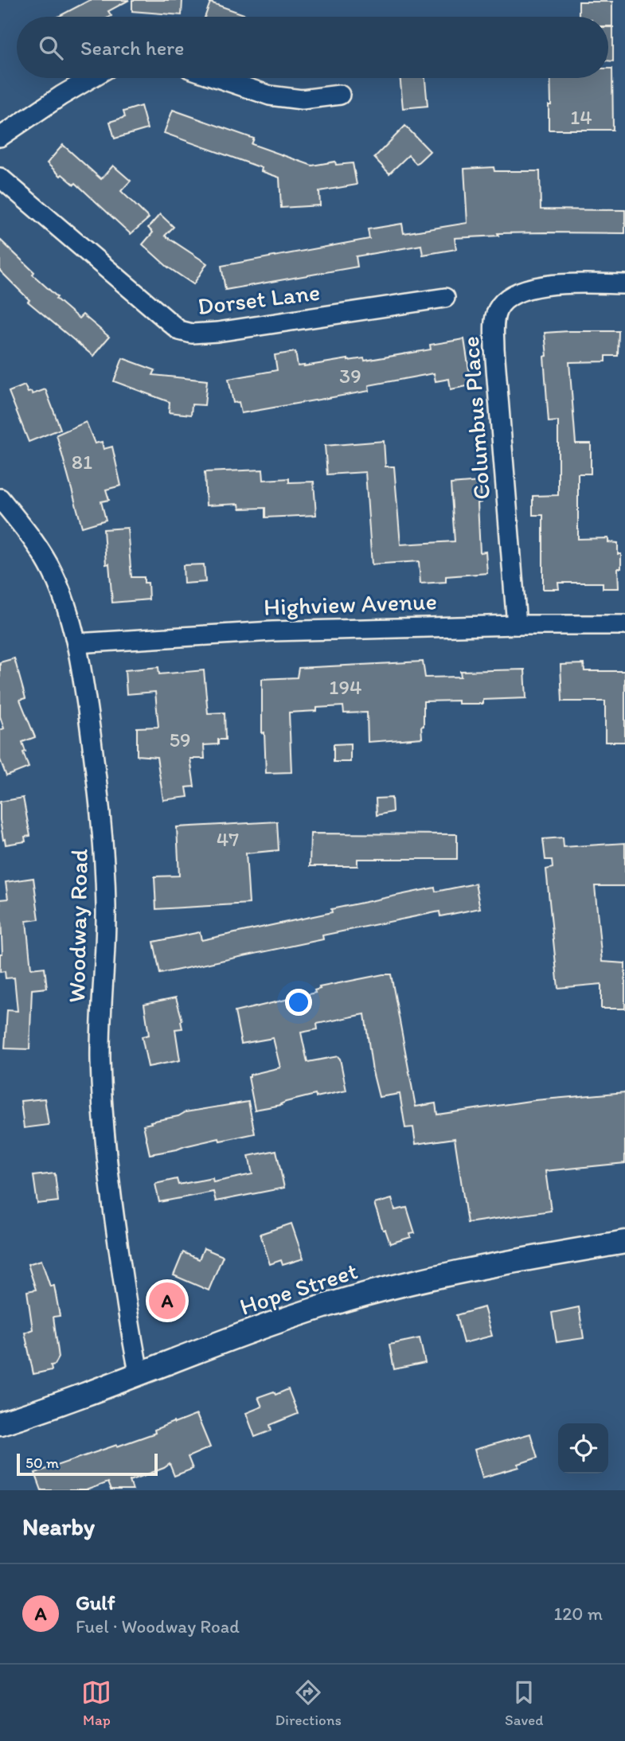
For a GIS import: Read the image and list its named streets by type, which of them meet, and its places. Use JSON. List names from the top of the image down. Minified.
{"streets":{"main road":["Hope Street"],"street":["Dorset Lane","Columbus Place","Highview Avenue","Woodway Road"]},"crossings":[["Columbus Place","Highview Avenue"],["Highview Avenue","Woodway Road"],["Woodway Road","Hope Street"]],"house_numbers":["14","39","81","194","59","47"],"scale_bar":"50 m","page":{"search":"Search here","pins":"A","scale":"50 m","heading":"Nearby","list":[{"mark":"A","name":"Gulf","note":"Fuel · Woodway Road","value":"120 m"}],"nav":["Map","Directions","Saved"]}}
